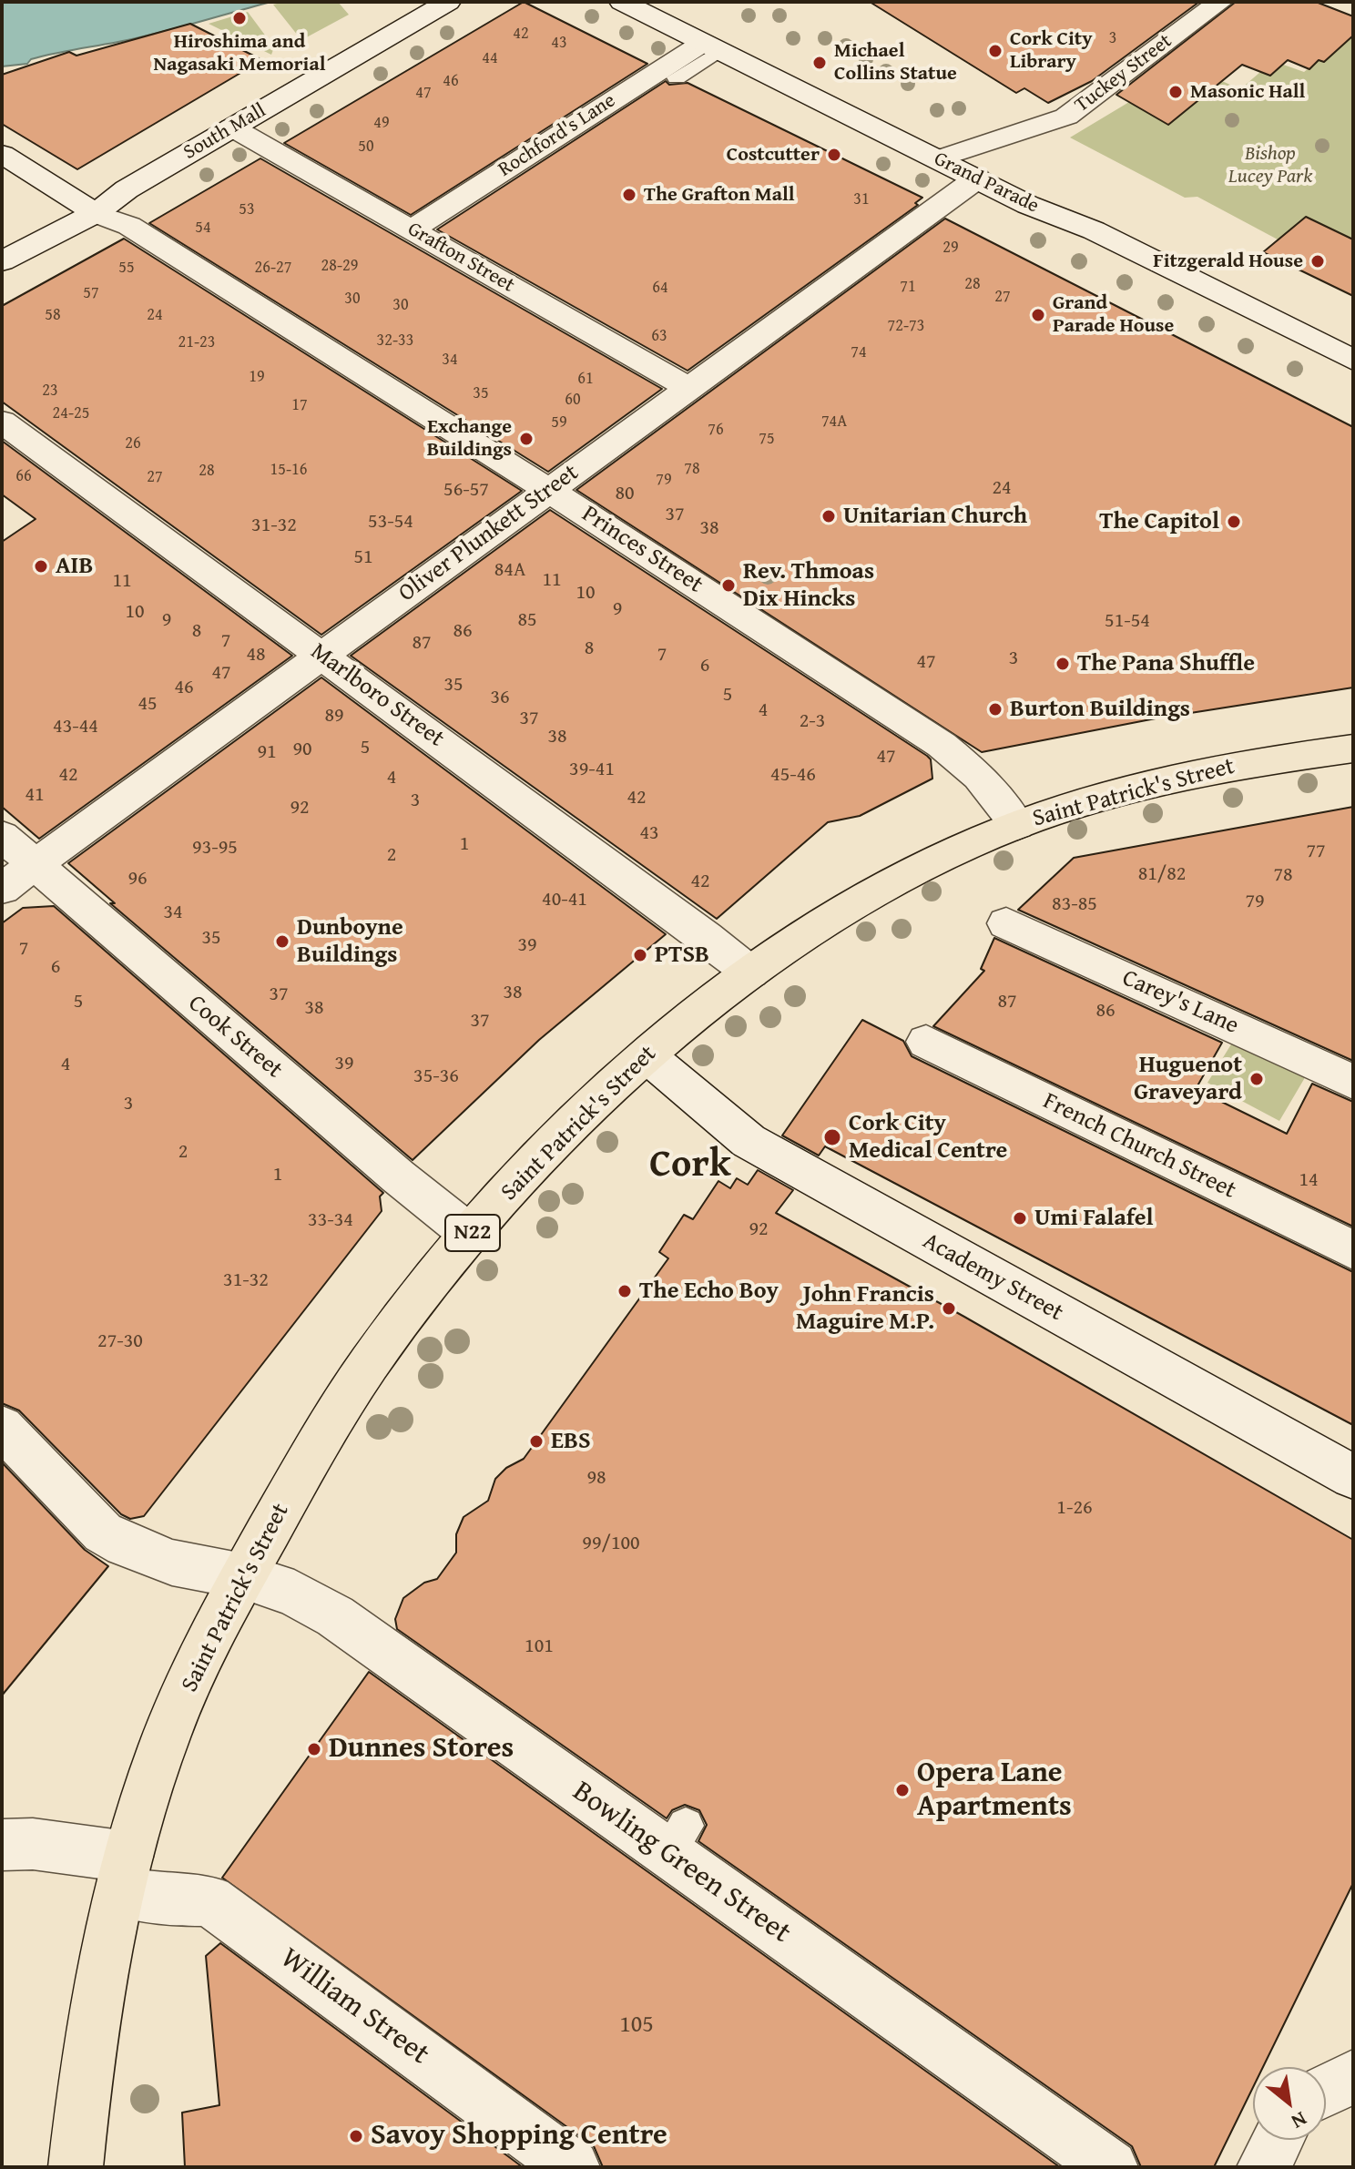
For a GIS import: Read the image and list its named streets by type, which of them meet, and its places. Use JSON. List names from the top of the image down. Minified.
{"streets":{"highway":["Saint Patrick's Street","N22"],"street":["Tuckey Street","South Mall","Rochford's Lane","Grand Parade","Grafton Street","Oliver Plunkett Street","Princes Street","Marlboro Street","Carey's Lane","Cook Street","French Church Street","Academy Street","Bowling Green Street","William Street"]},"crossings":[["Tuckey Street","Grand Parade"],["South Mall","Grafton Street"],["South Mall","Princes Street"],["Rochford's Lane","Grand Parade"],["Rochford's Lane","Grafton Street"],["Grand Parade","Oliver Plunkett Street"],["Grafton Street","Oliver Plunkett Street"],["Oliver Plunkett Street","Princes Street"],["Oliver Plunkett Street","Marlboro Street"],["Oliver Plunkett Street","Cook Street"],["Princes Street","Saint Patrick's Street"],["Marlboro Street","Saint Patrick's Street"],["Saint Patrick's Street","Cook Street"],["Saint Patrick's Street","Academy Street"],["Saint Patrick's Street","Bowling Green Street"],["Saint Patrick's Street","William Street"]],"districts":["Cork"],"parks":["Bishop Lucey Park"],"places":["Hiroshima and Nagasaki Memorial","Cork City Library","Michael Collins Statue","Masonic Hall","Costcutter","The Grafton Mall","Fitzgerald House","Grand Parade House","Exchange Buildings","Unitarian Church","The Capitol","AIB","Rev. Thmoas Dix Hincks","The Pana Shuffle","Burton Buildings","Dunboyne Buildings","PTSB","Huguenot Graveyard","Cork City Medical Centre","Umi Falafel","The Echo Boy","John Francis Maguire M.P.","EBS","Dunnes Stores","Opera Lane Apartments","Savoy Shopping Centre"],"house_numbers":["42","3","43","44","46","47","49","50","31","53","54","29","28-29","55","26-27","28","71","64","57","27","30","30","58","24","72-73","63","32-33","21-23","74","34","19","61","23","35","60","17","24-25","74A","59","76","75","26","78","15-16","28","66","27","79","24","56-57","80","37","53-54","31-32","38","51","84A","11","11","10","9","10","9","85","51-54","8","86","7","87","8","48","7","3","47","6","47","35","46","5","36","45","4","89","37","2-3","43-44","38","5","90","91","47","39-41","42","45-46","4","41","42","3","92","43","1","93-95","77","2","81/82","78","96","42","40-41","79","83-85","34","35","39","7","6","38","37","5","87","38","86","37","39","4","35-36","3","2","1","14","33-34","92","31-32","27-30","98","1-26","99/100","101","105"],"north":"bottom right"}
